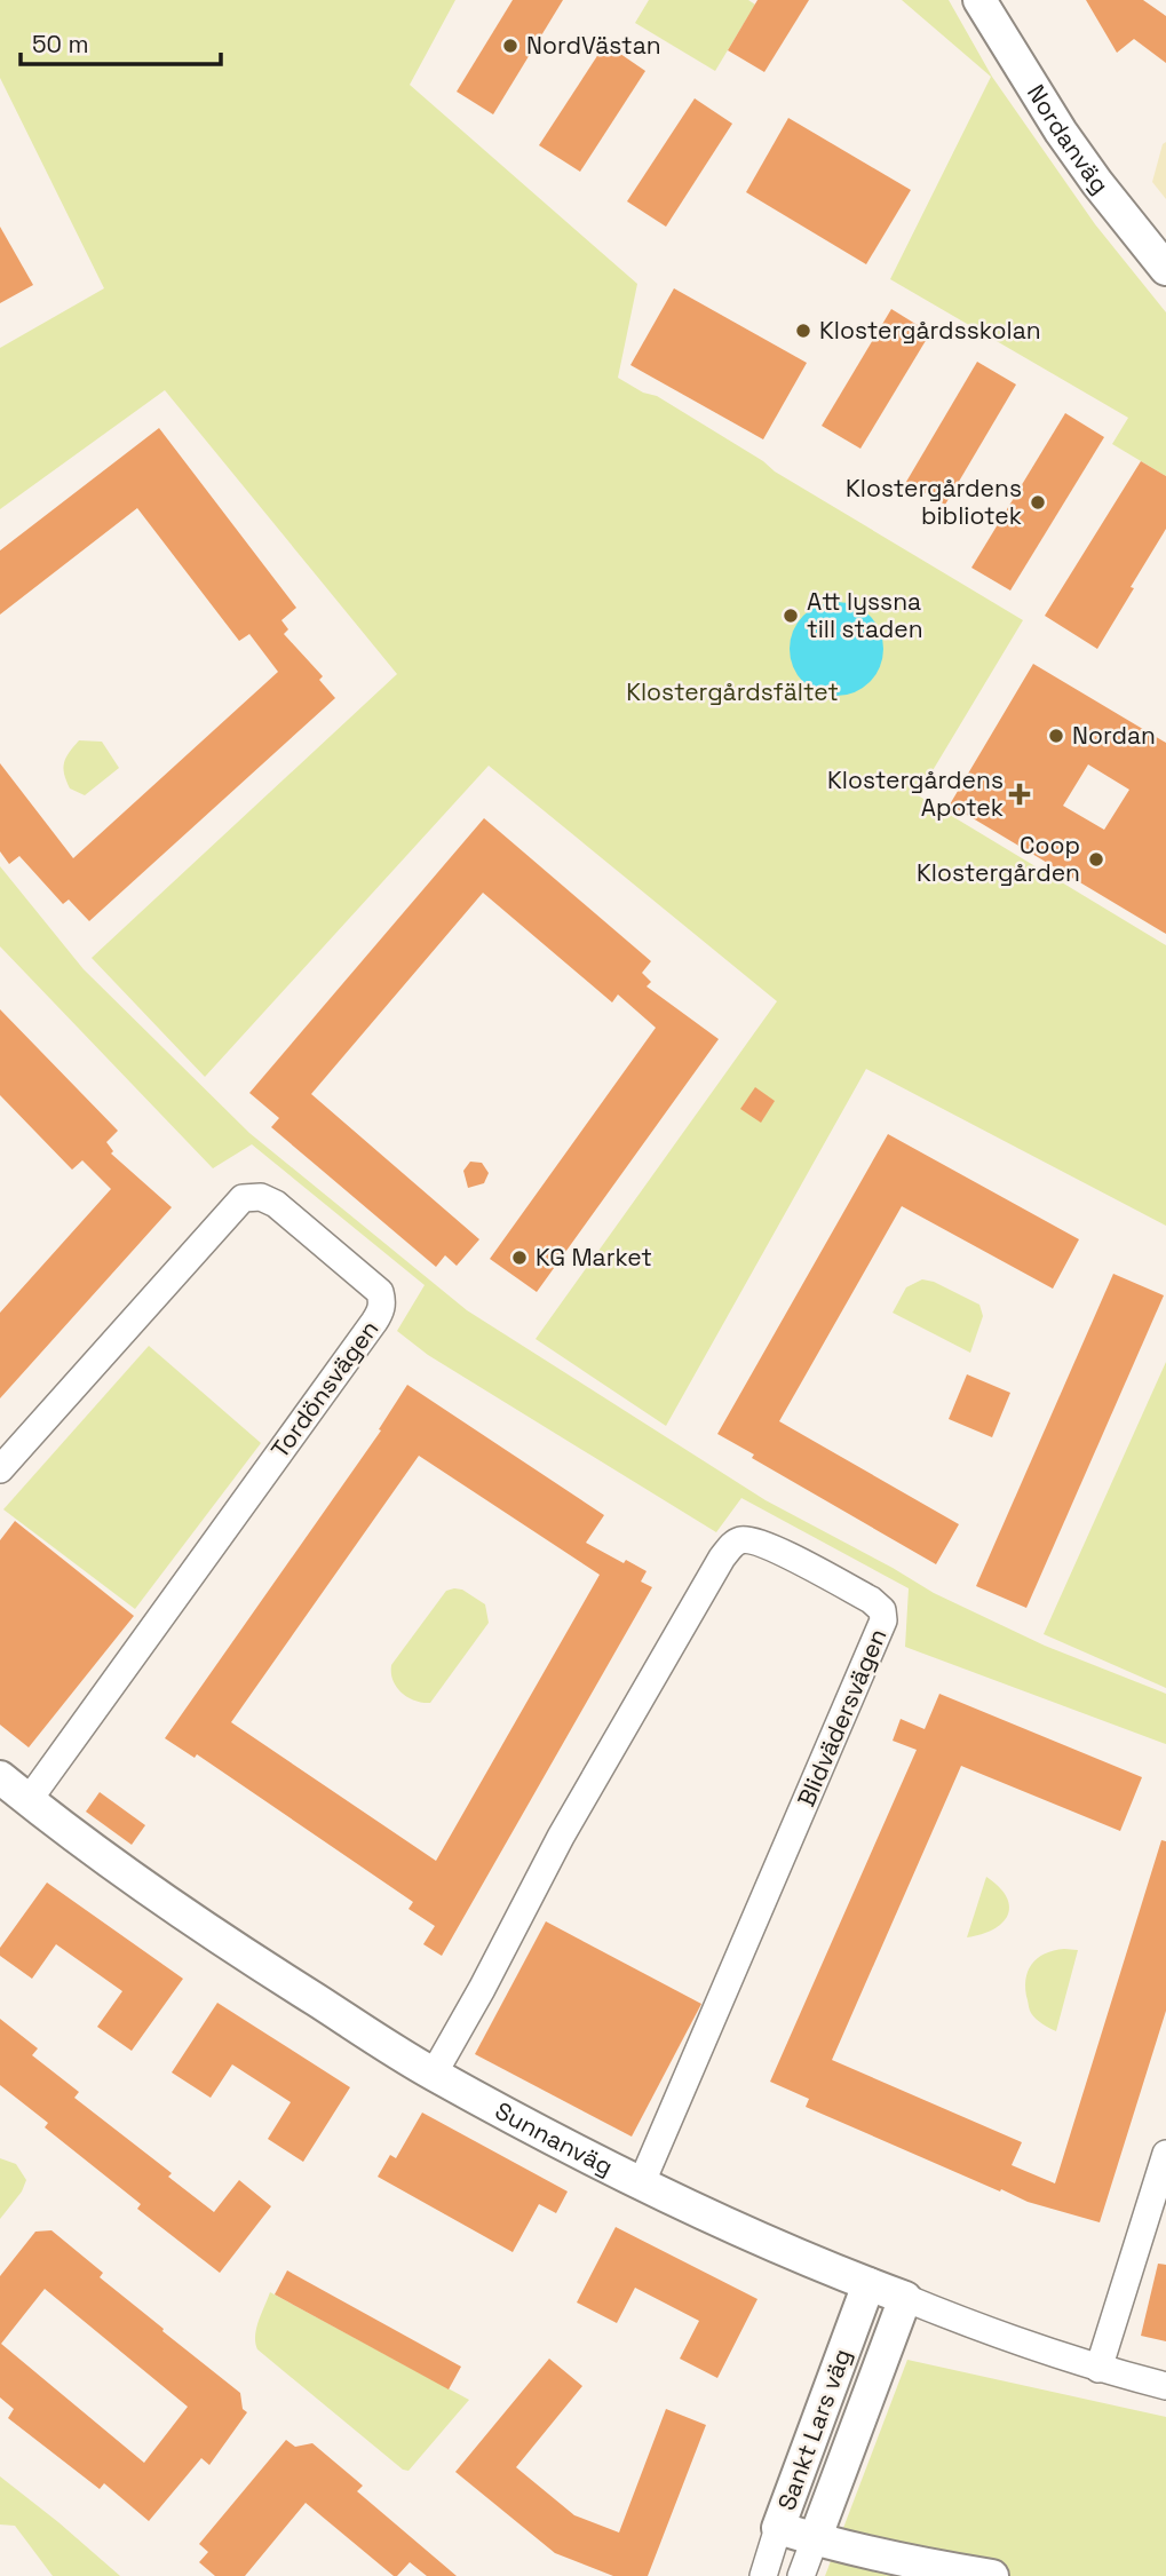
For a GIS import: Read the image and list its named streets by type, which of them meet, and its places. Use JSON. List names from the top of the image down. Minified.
{"streets":{"street":["Nordanväg","Tordönsvägen","Blidvädersvägen","Sunnanväg","Sankt Lars väg"]},"crossings":[["Tordönsvägen","Sunnanväg"],["Blidvädersvägen","Sunnanväg"],["Sunnanväg","Sankt Lars väg"]],"parks":["Klostergårdsfältet"],"places":{"other":["NordVästan","Klostergårdsskolan","Klostergårdens bibliotek","Att lyssna till staden","Nordan","Coop Klostergården","KG Market"],"health":["Klostergårdens Apotek"]},"scale_bar":"50 m"}
